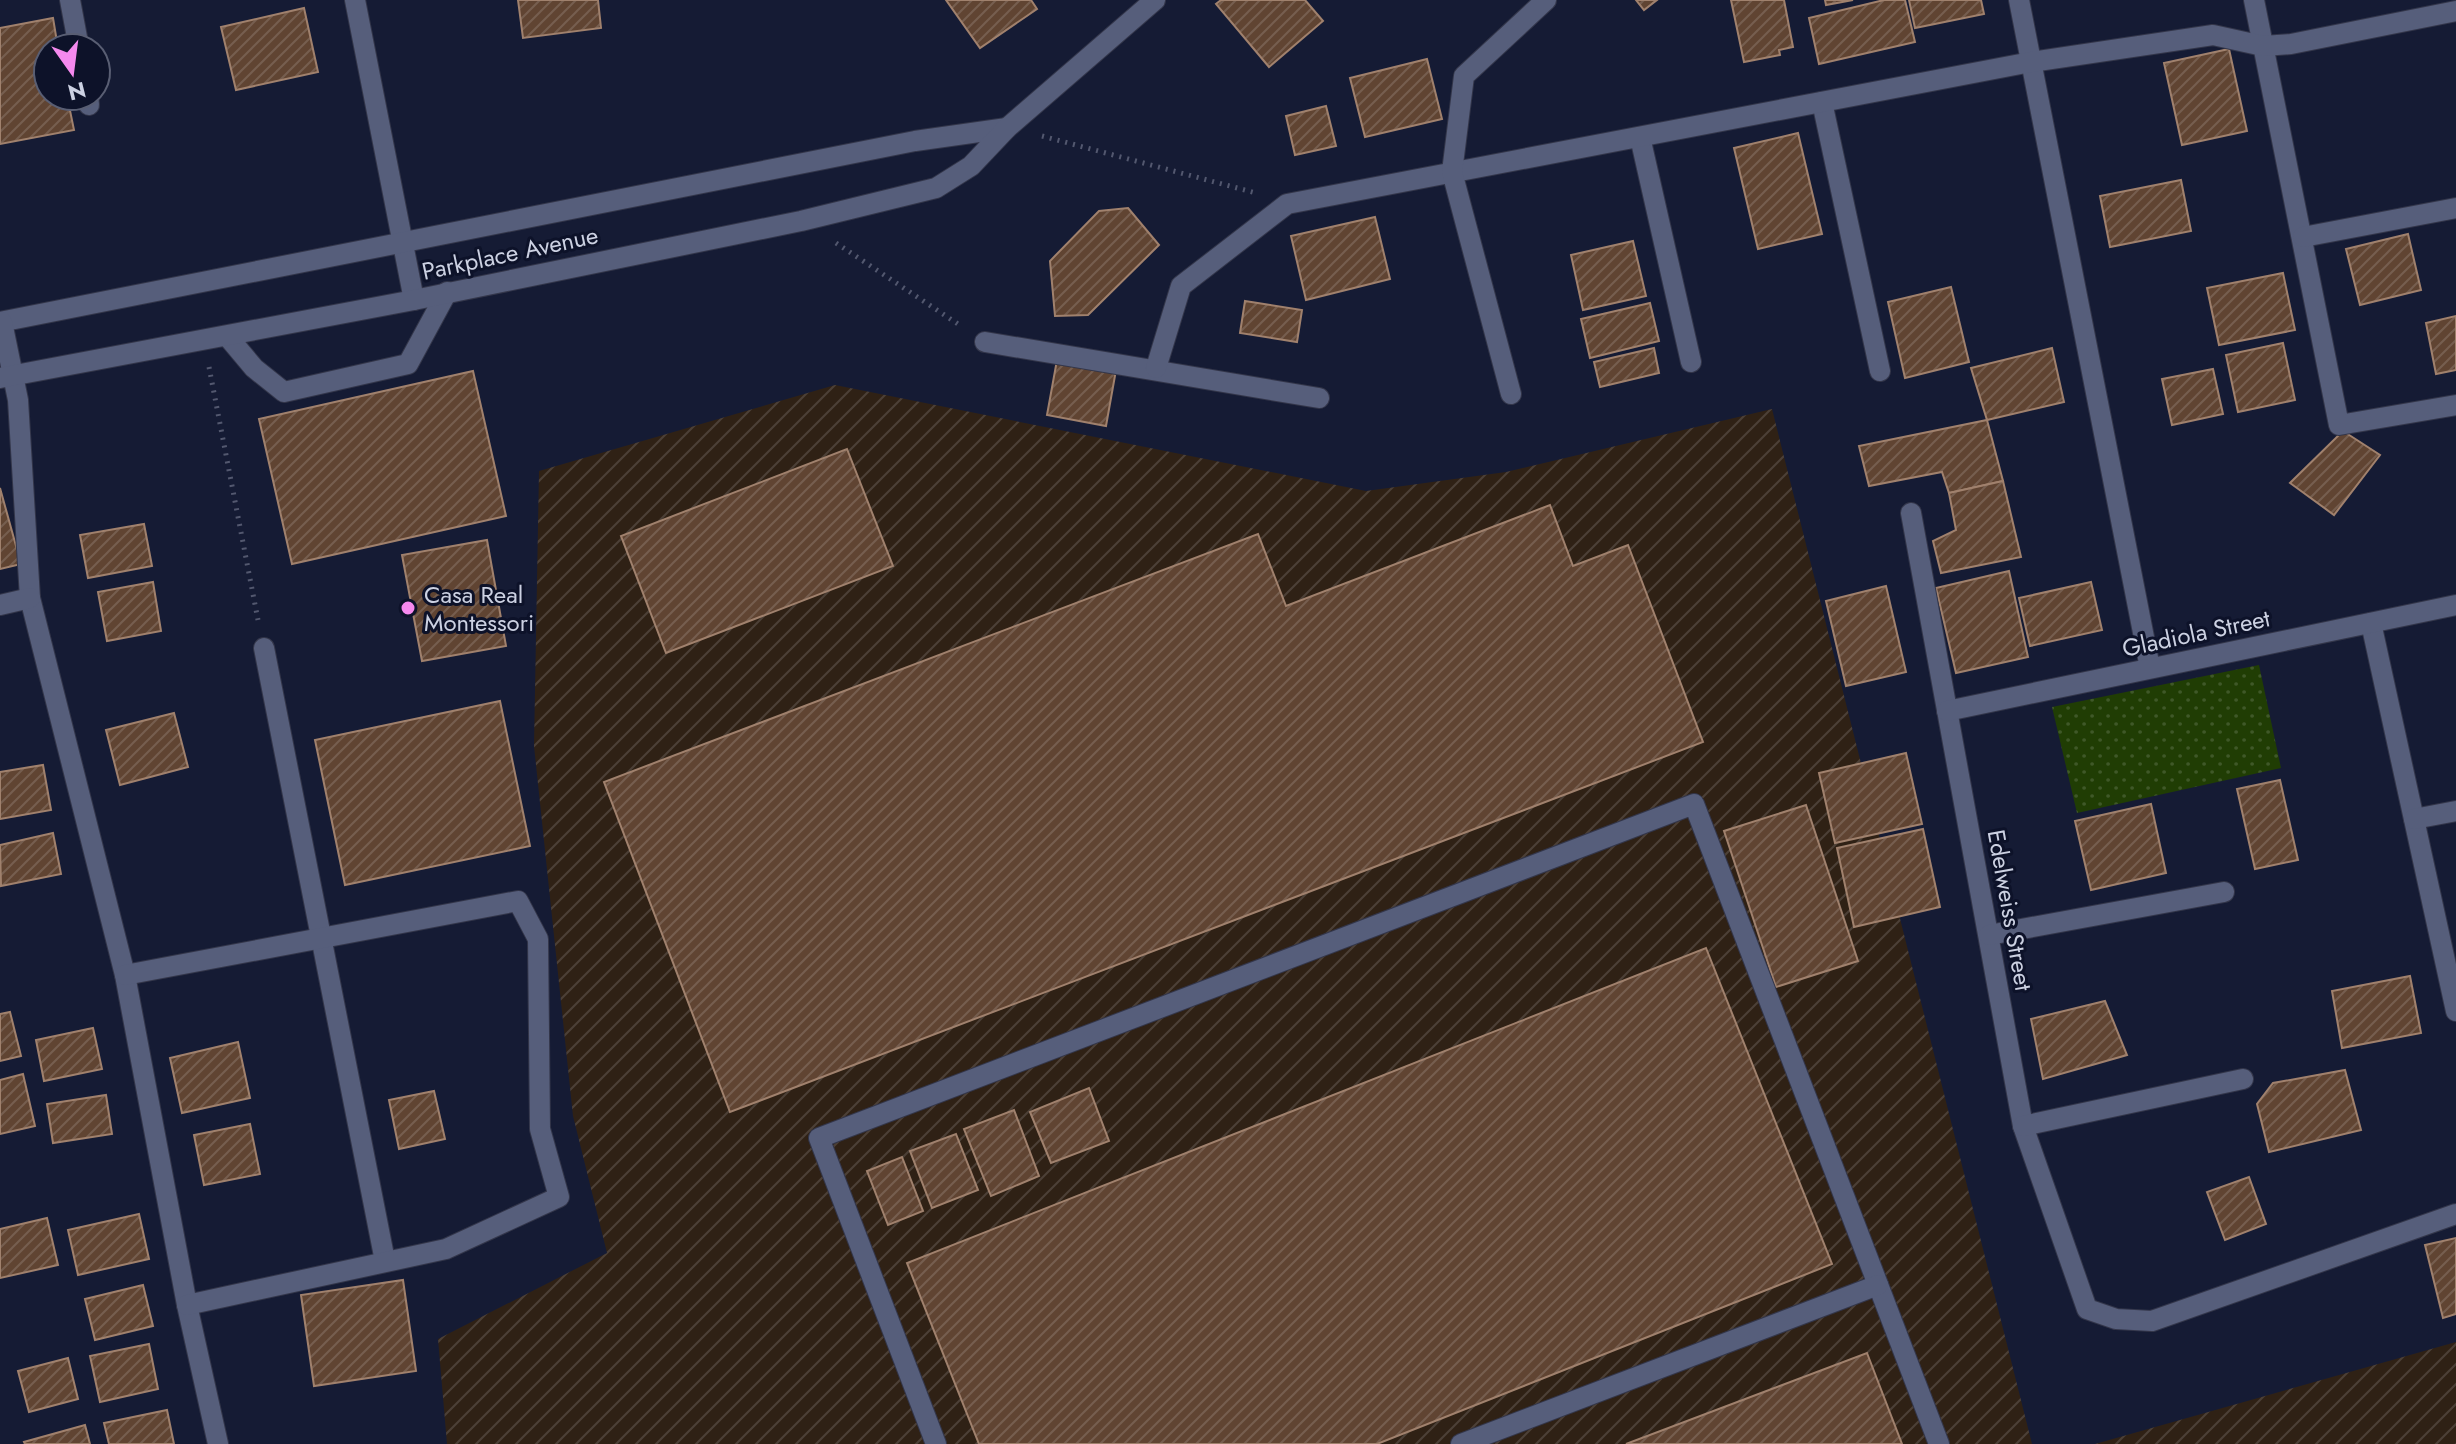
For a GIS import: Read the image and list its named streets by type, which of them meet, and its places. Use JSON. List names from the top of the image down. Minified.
{"streets":{"street":["Parkplace Avenue","Gladiola Street","Edelweiss Street"]},"crossings":[["Gladiola Street","Edelweiss Street"]],"places":["Casa Real Montessori"],"north":"bottom"}
